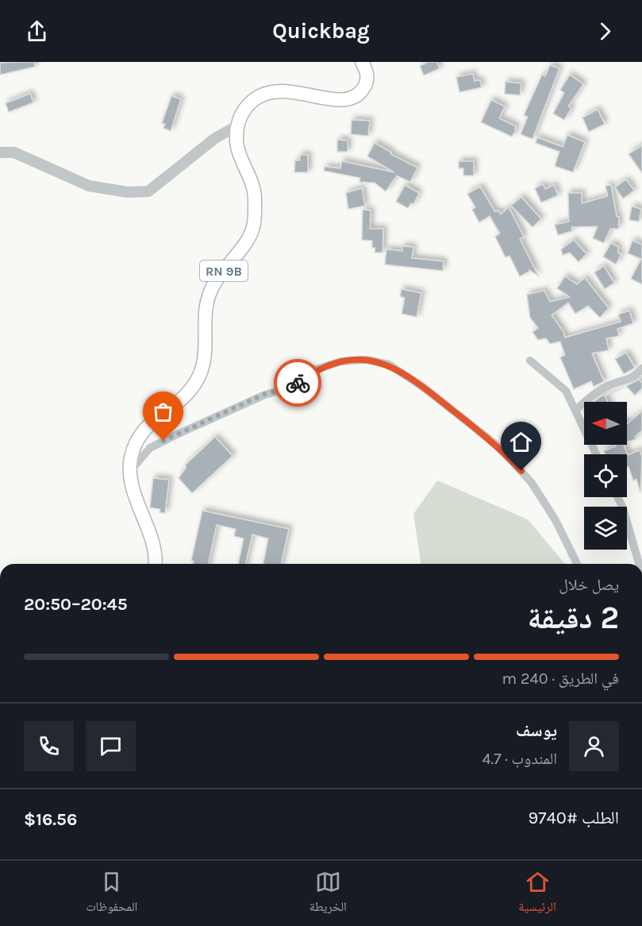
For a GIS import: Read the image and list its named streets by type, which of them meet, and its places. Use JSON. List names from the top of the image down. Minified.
{"streets":{"main road":["RN 9B"]},"north":"left","page":{"header":"Quickbag","heading":["2 دقيقة","يصل خلال","20:45–20:50"],"panel":["يوسف","المندوب · 4.7","الطلب #9740","$16.56"],"bar":"في الطريق · 240 m","tabs":["الرئيسية","الخريطة","المحفوظات"]}}
